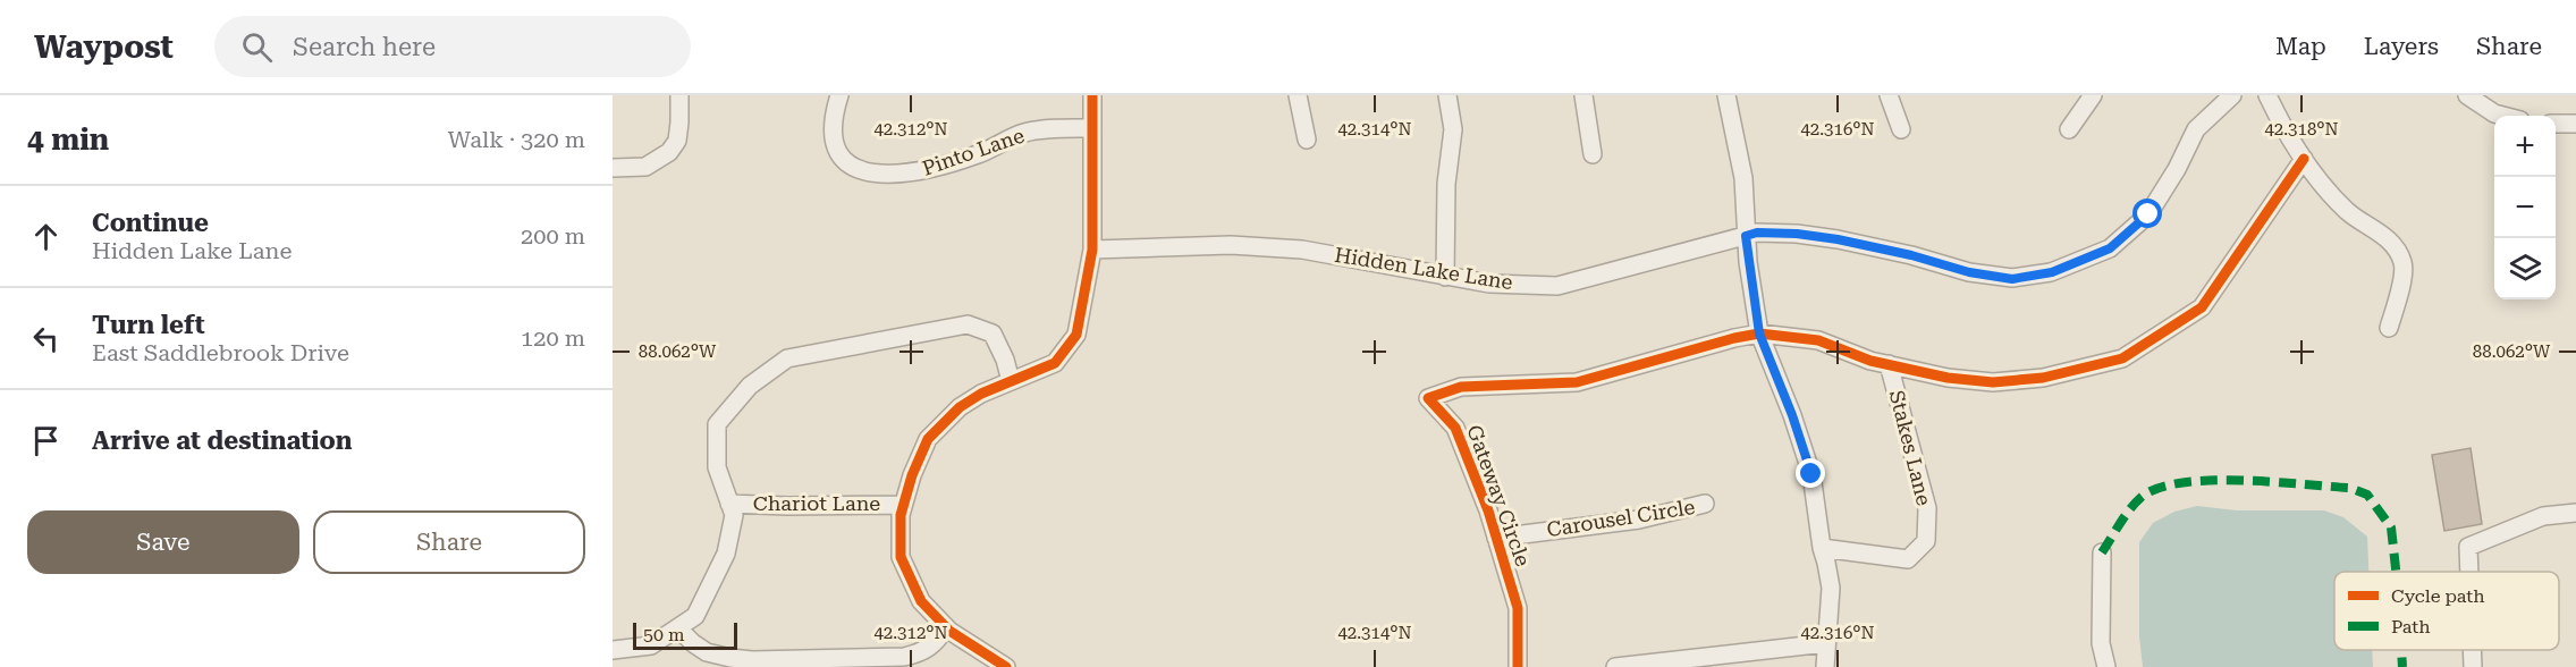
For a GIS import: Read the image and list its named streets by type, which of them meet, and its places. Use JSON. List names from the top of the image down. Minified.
{"streets":{"street":["Pinto Lane","Hidden Lake Lane","Stakes Lane","Gateway Circle","Chariot Lane","Carousel Circle"]},"crossings":[["Gateway Circle","Carousel Circle"]],"legend":["Cycle path","Path"],"scale_bar":"50 m","page":{"header":"Waypost","search":"Search here","nav":["Map","Layers","Share"],"heading":["4 min","Walk · 320 m"],"map_buttons":["+","−"],"list":[["Continue","Hidden Lake Lane","200 m"],["Turn left","East Saddlebrook Drive","120 m"],"Arrive at destination"],"buttons":["Save","Share"],"scale":"50 m"},"coordinates":["42.312°N","42.314°N","42.316°N","42.318°N","88.062°W"]}
